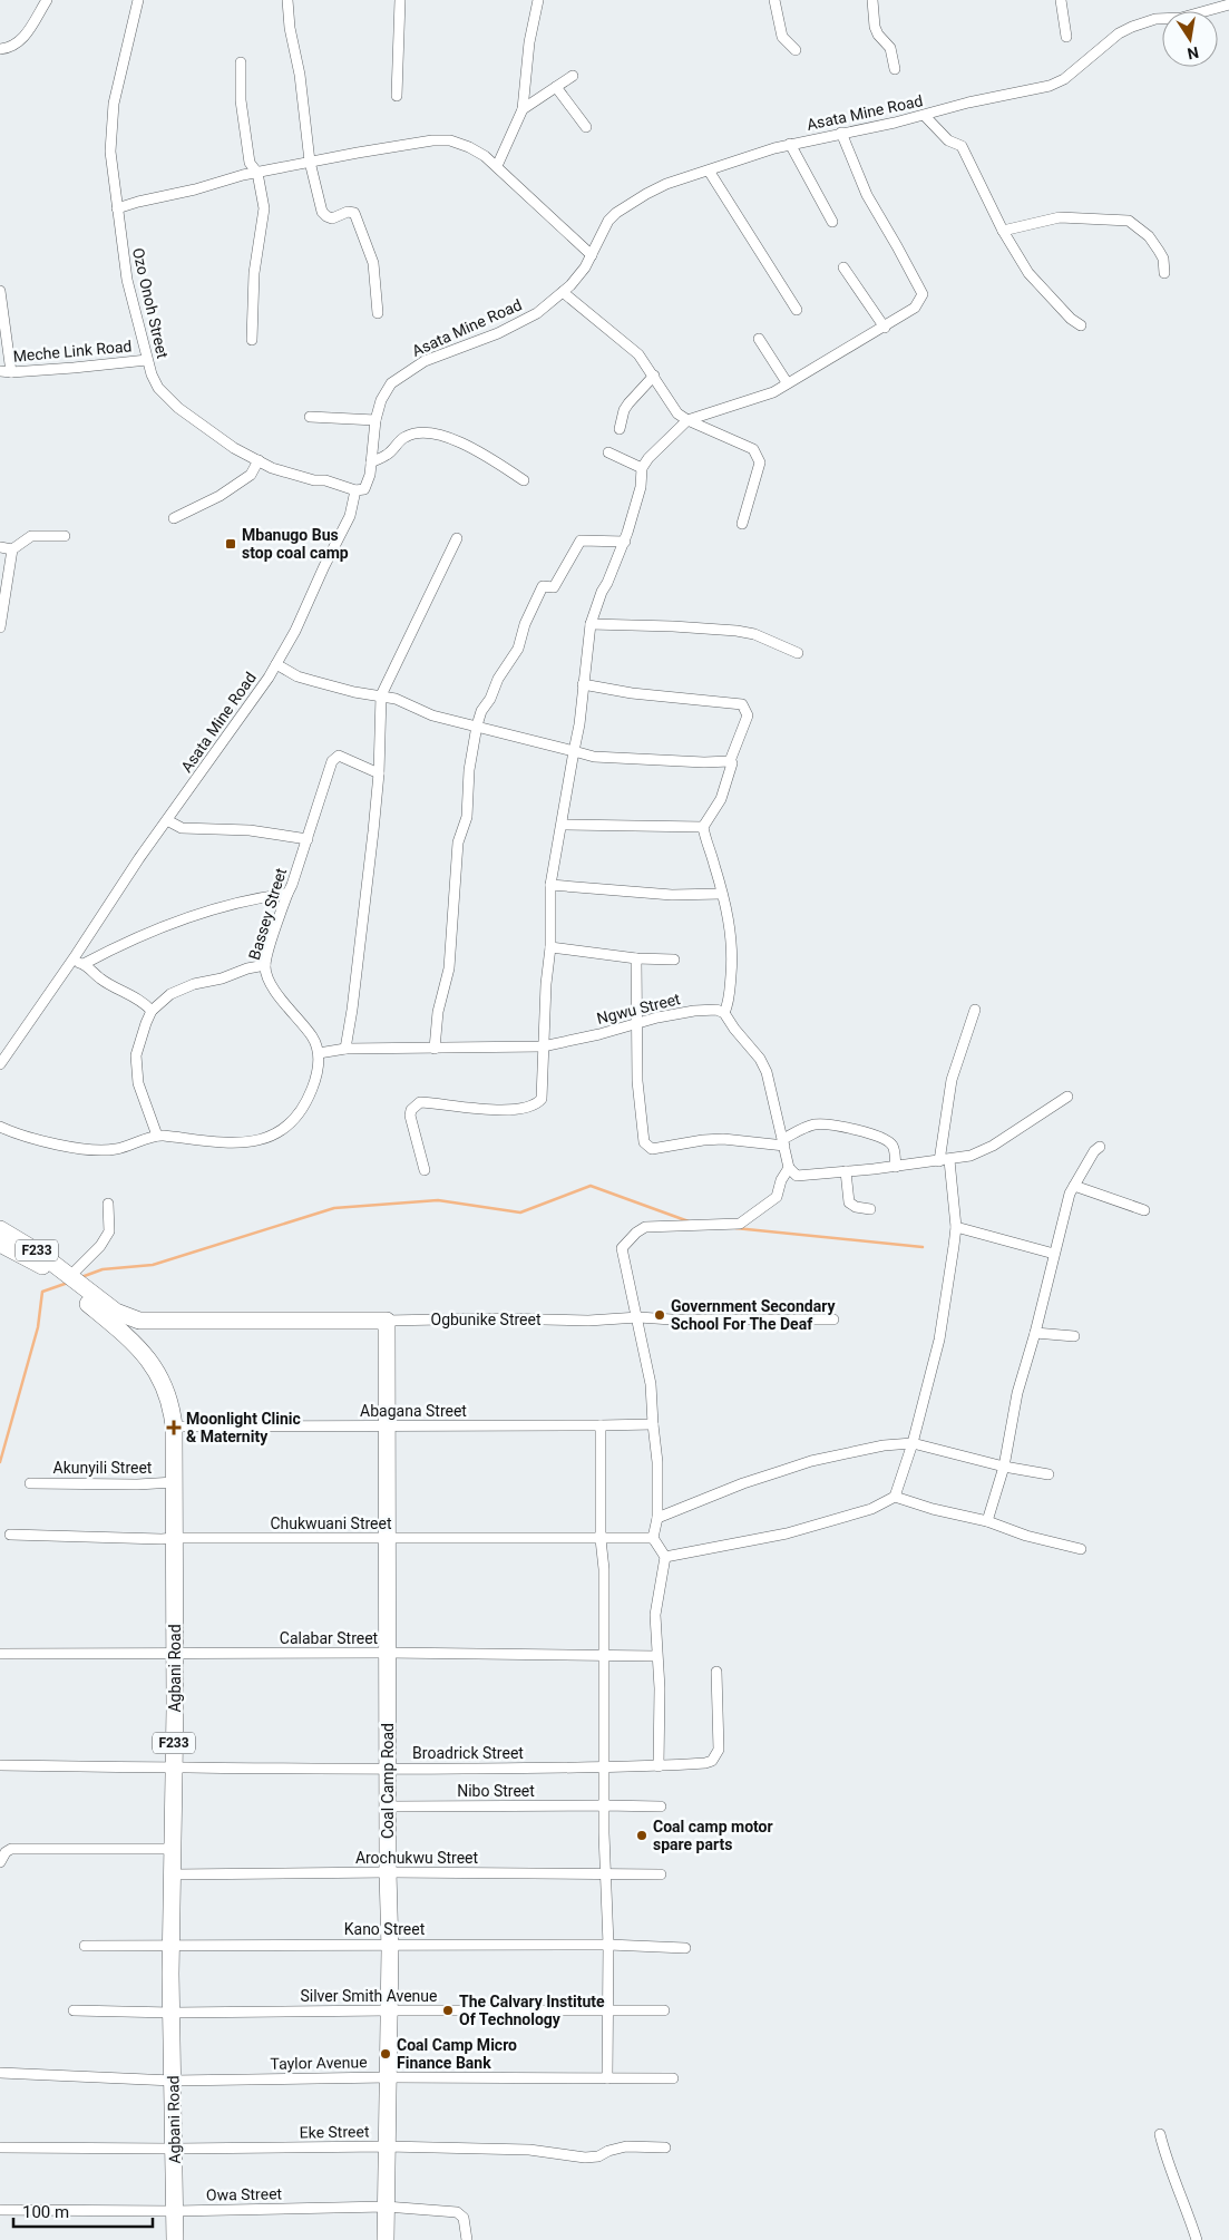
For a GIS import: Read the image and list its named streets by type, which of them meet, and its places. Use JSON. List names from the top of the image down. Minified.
{"streets":{"main road":["F233","Ogbunike Street","Agbani Road","Coal Camp Road"],"street":["Asata Mine Road","Ozo Onoh Street","Meche Link Road","Bassey Street","Ngwu Street","Abagana Street","Akunyili Street","Chukwuani Street","Calabar Street","Broadrick Street","Nibo Street","Arochukwu Street","Kano Street","Silver Smith Avenue","Taylor Avenue","Eke Street","Owa Street"]},"crossings":[["Asata Mine Road","Ozo Onoh Street"],["Ozo Onoh Street","Meche Link Road"],["Bassey Street","Ngwu Street"],["Ogbunike Street","Agbani Road"],["Ogbunike Street","Coal Camp Road"],["Abagana Street","Agbani Road"],["Abagana Street","Coal Camp Road"],["Akunyili Street","Agbani Road"],["Chukwuani Street","Agbani Road"],["Chukwuani Street","Coal Camp Road"],["Calabar Street","Agbani Road"],["Calabar Street","Coal Camp Road"],["Agbani Road","Broadrick Street"],["Agbani Road","Arochukwu Street"],["Agbani Road","Kano Street"],["Agbani Road","Silver Smith Avenue"],["Agbani Road","Taylor Avenue"],["Agbani Road","Eke Street"],["Agbani Road","Owa Street"],["Broadrick Street","Coal Camp Road"],["Coal Camp Road","Nibo Street"],["Coal Camp Road","Arochukwu Street"],["Coal Camp Road","Kano Street"],["Coal Camp Road","Silver Smith Avenue"],["Coal Camp Road","Taylor Avenue"],["Coal Camp Road","Eke Street"],["Coal Camp Road","Owa Street"]],"places":{"transit":["Mbanugo Bus stop coal camp"],"other":["Government Secondary School For The Deaf","Coal camp motor spare parts","The Calvary Institute Of Technology","Coal Camp Micro Finance Bank"],"health":["Moonlight Clinic & Maternity"]},"scale_bar":"100 m","north":"bottom"}
